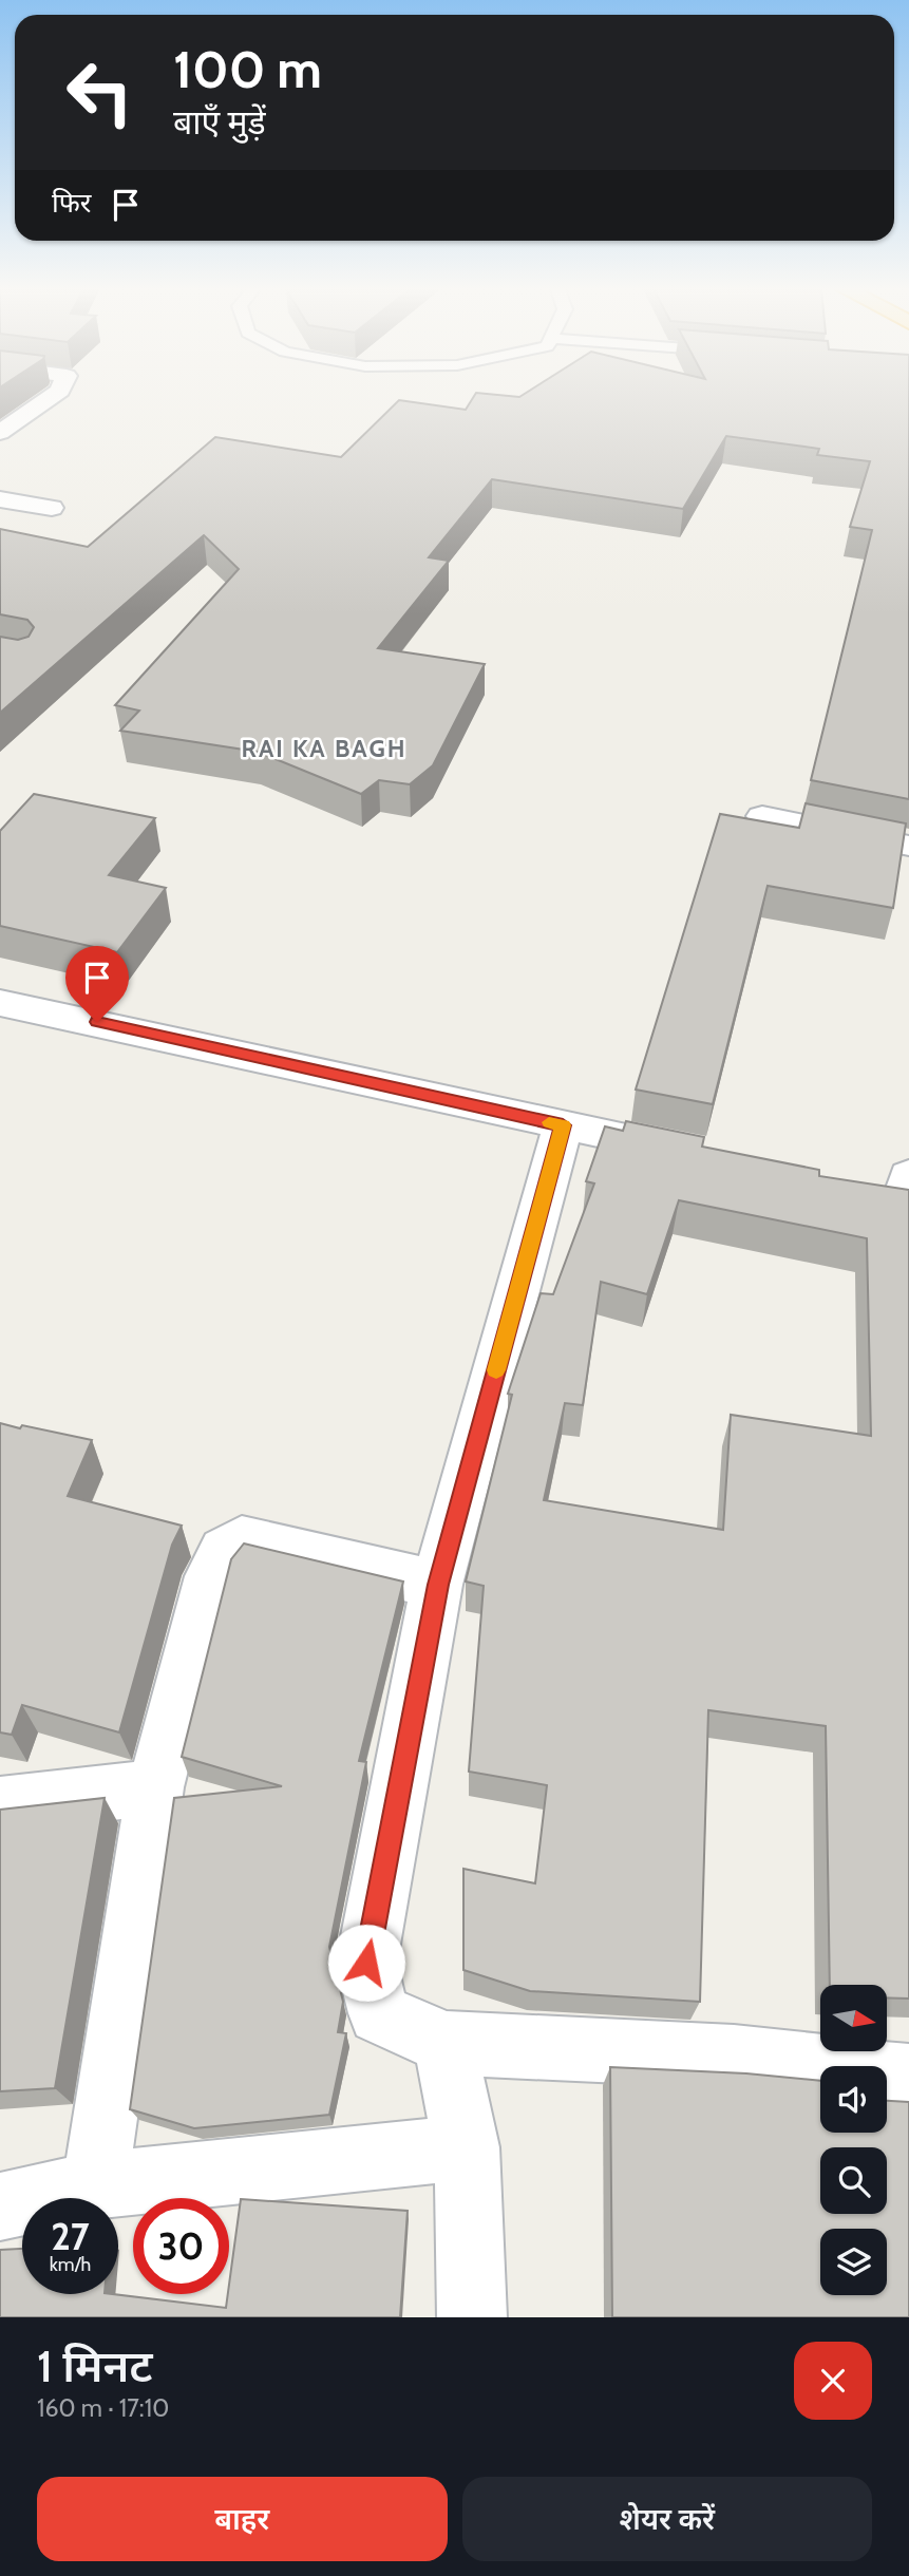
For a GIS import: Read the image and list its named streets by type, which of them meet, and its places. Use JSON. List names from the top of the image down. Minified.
{"districts":["RAI KA BAGH"],"north":"right","page":{"turn":["100 m","बाएँ मुड़ें"],"then":"फिर","speed":"27 km/h","limit":"30","heading":["1 मिनट","160 m · 17:10"],"buttons":["बाहर","शेयर करें"]}}
